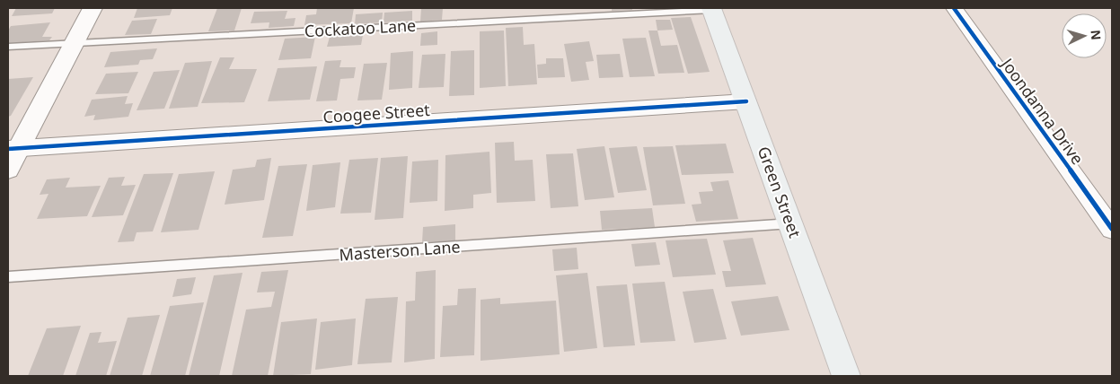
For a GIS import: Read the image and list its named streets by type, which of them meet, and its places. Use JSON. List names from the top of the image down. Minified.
{"streets":{"main road":["Green Street"],"street":["Joondanna Drive","Coogee Street"],"lane":["Cockatoo Lane","Masterson Lane"]},"crossings":[["Cockatoo Lane","Green Street"],["Coogee Street","Green Street"],["Green Street","Masterson Lane"]],"north":"right"}
